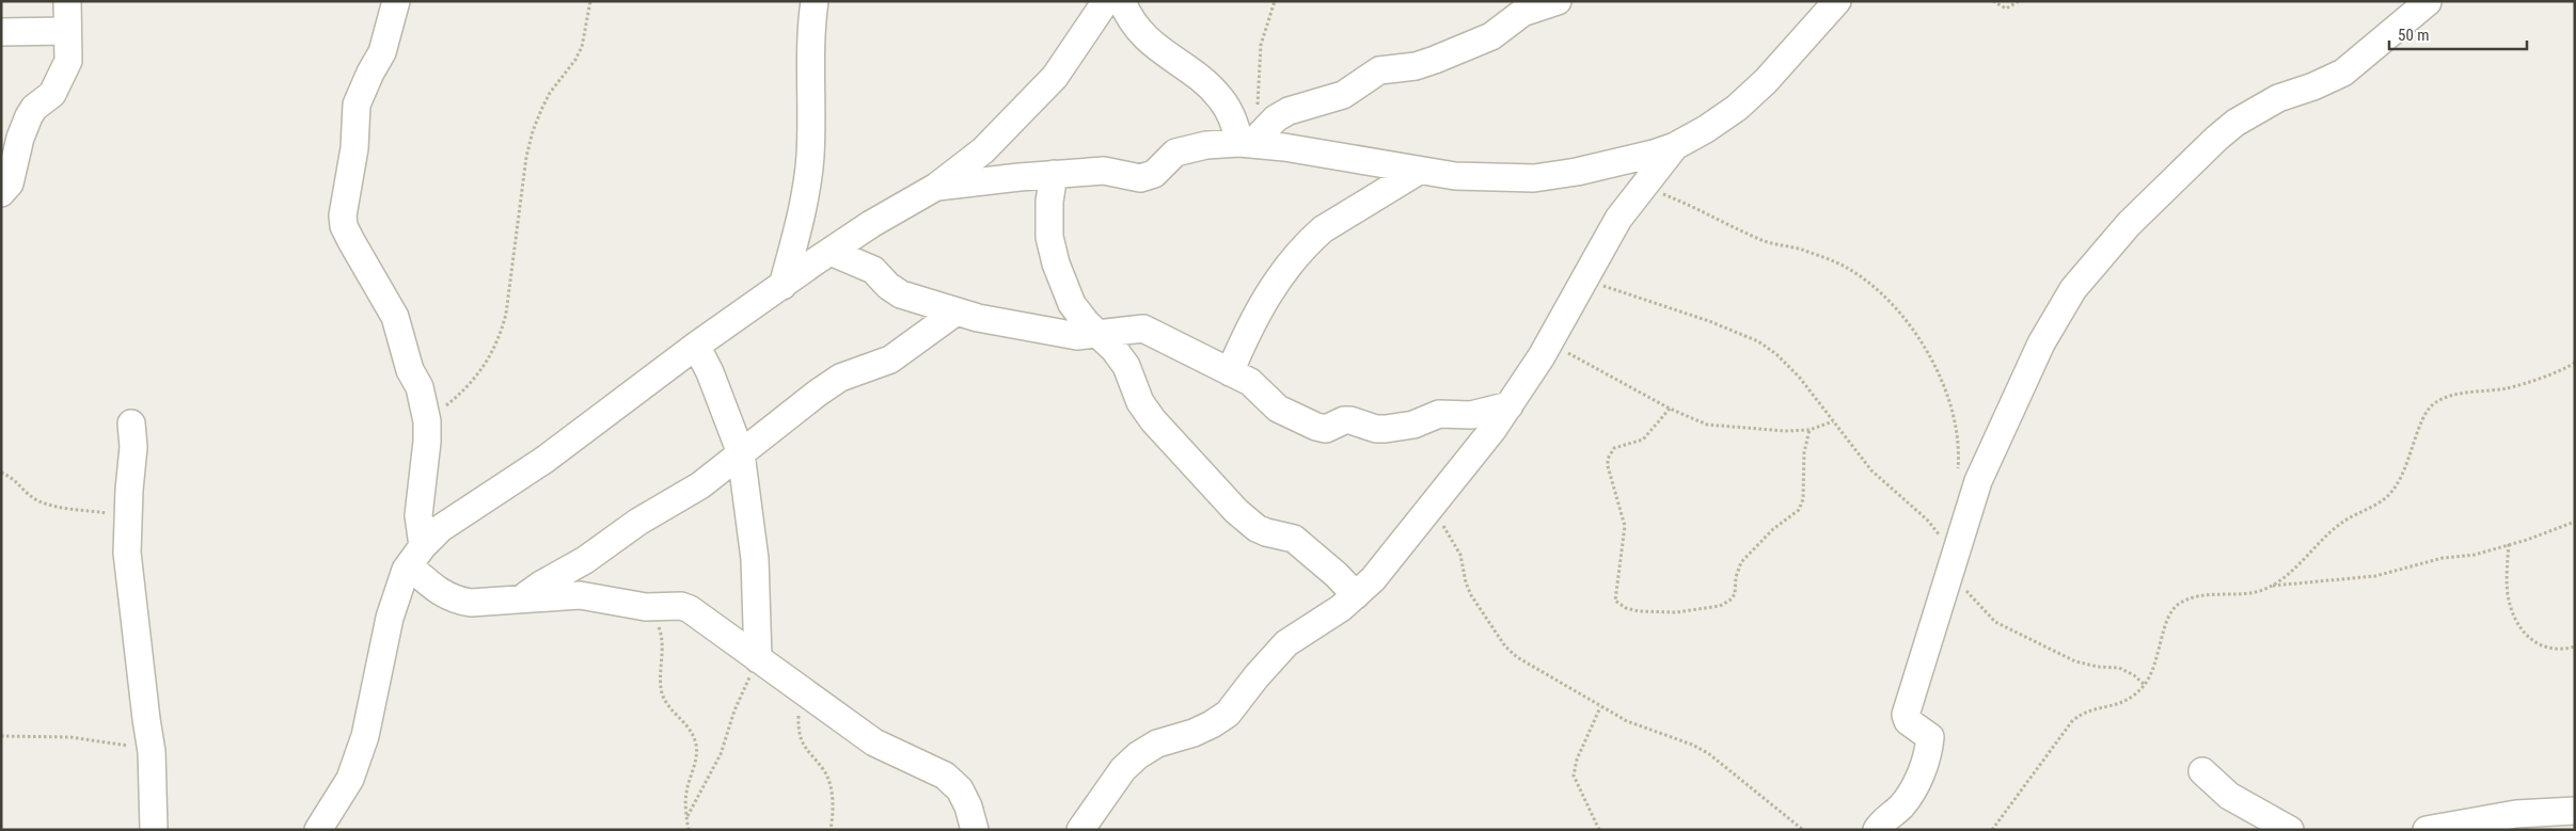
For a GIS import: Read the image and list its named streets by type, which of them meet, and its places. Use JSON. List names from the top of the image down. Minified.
{"scale_bar":"50 m"}
